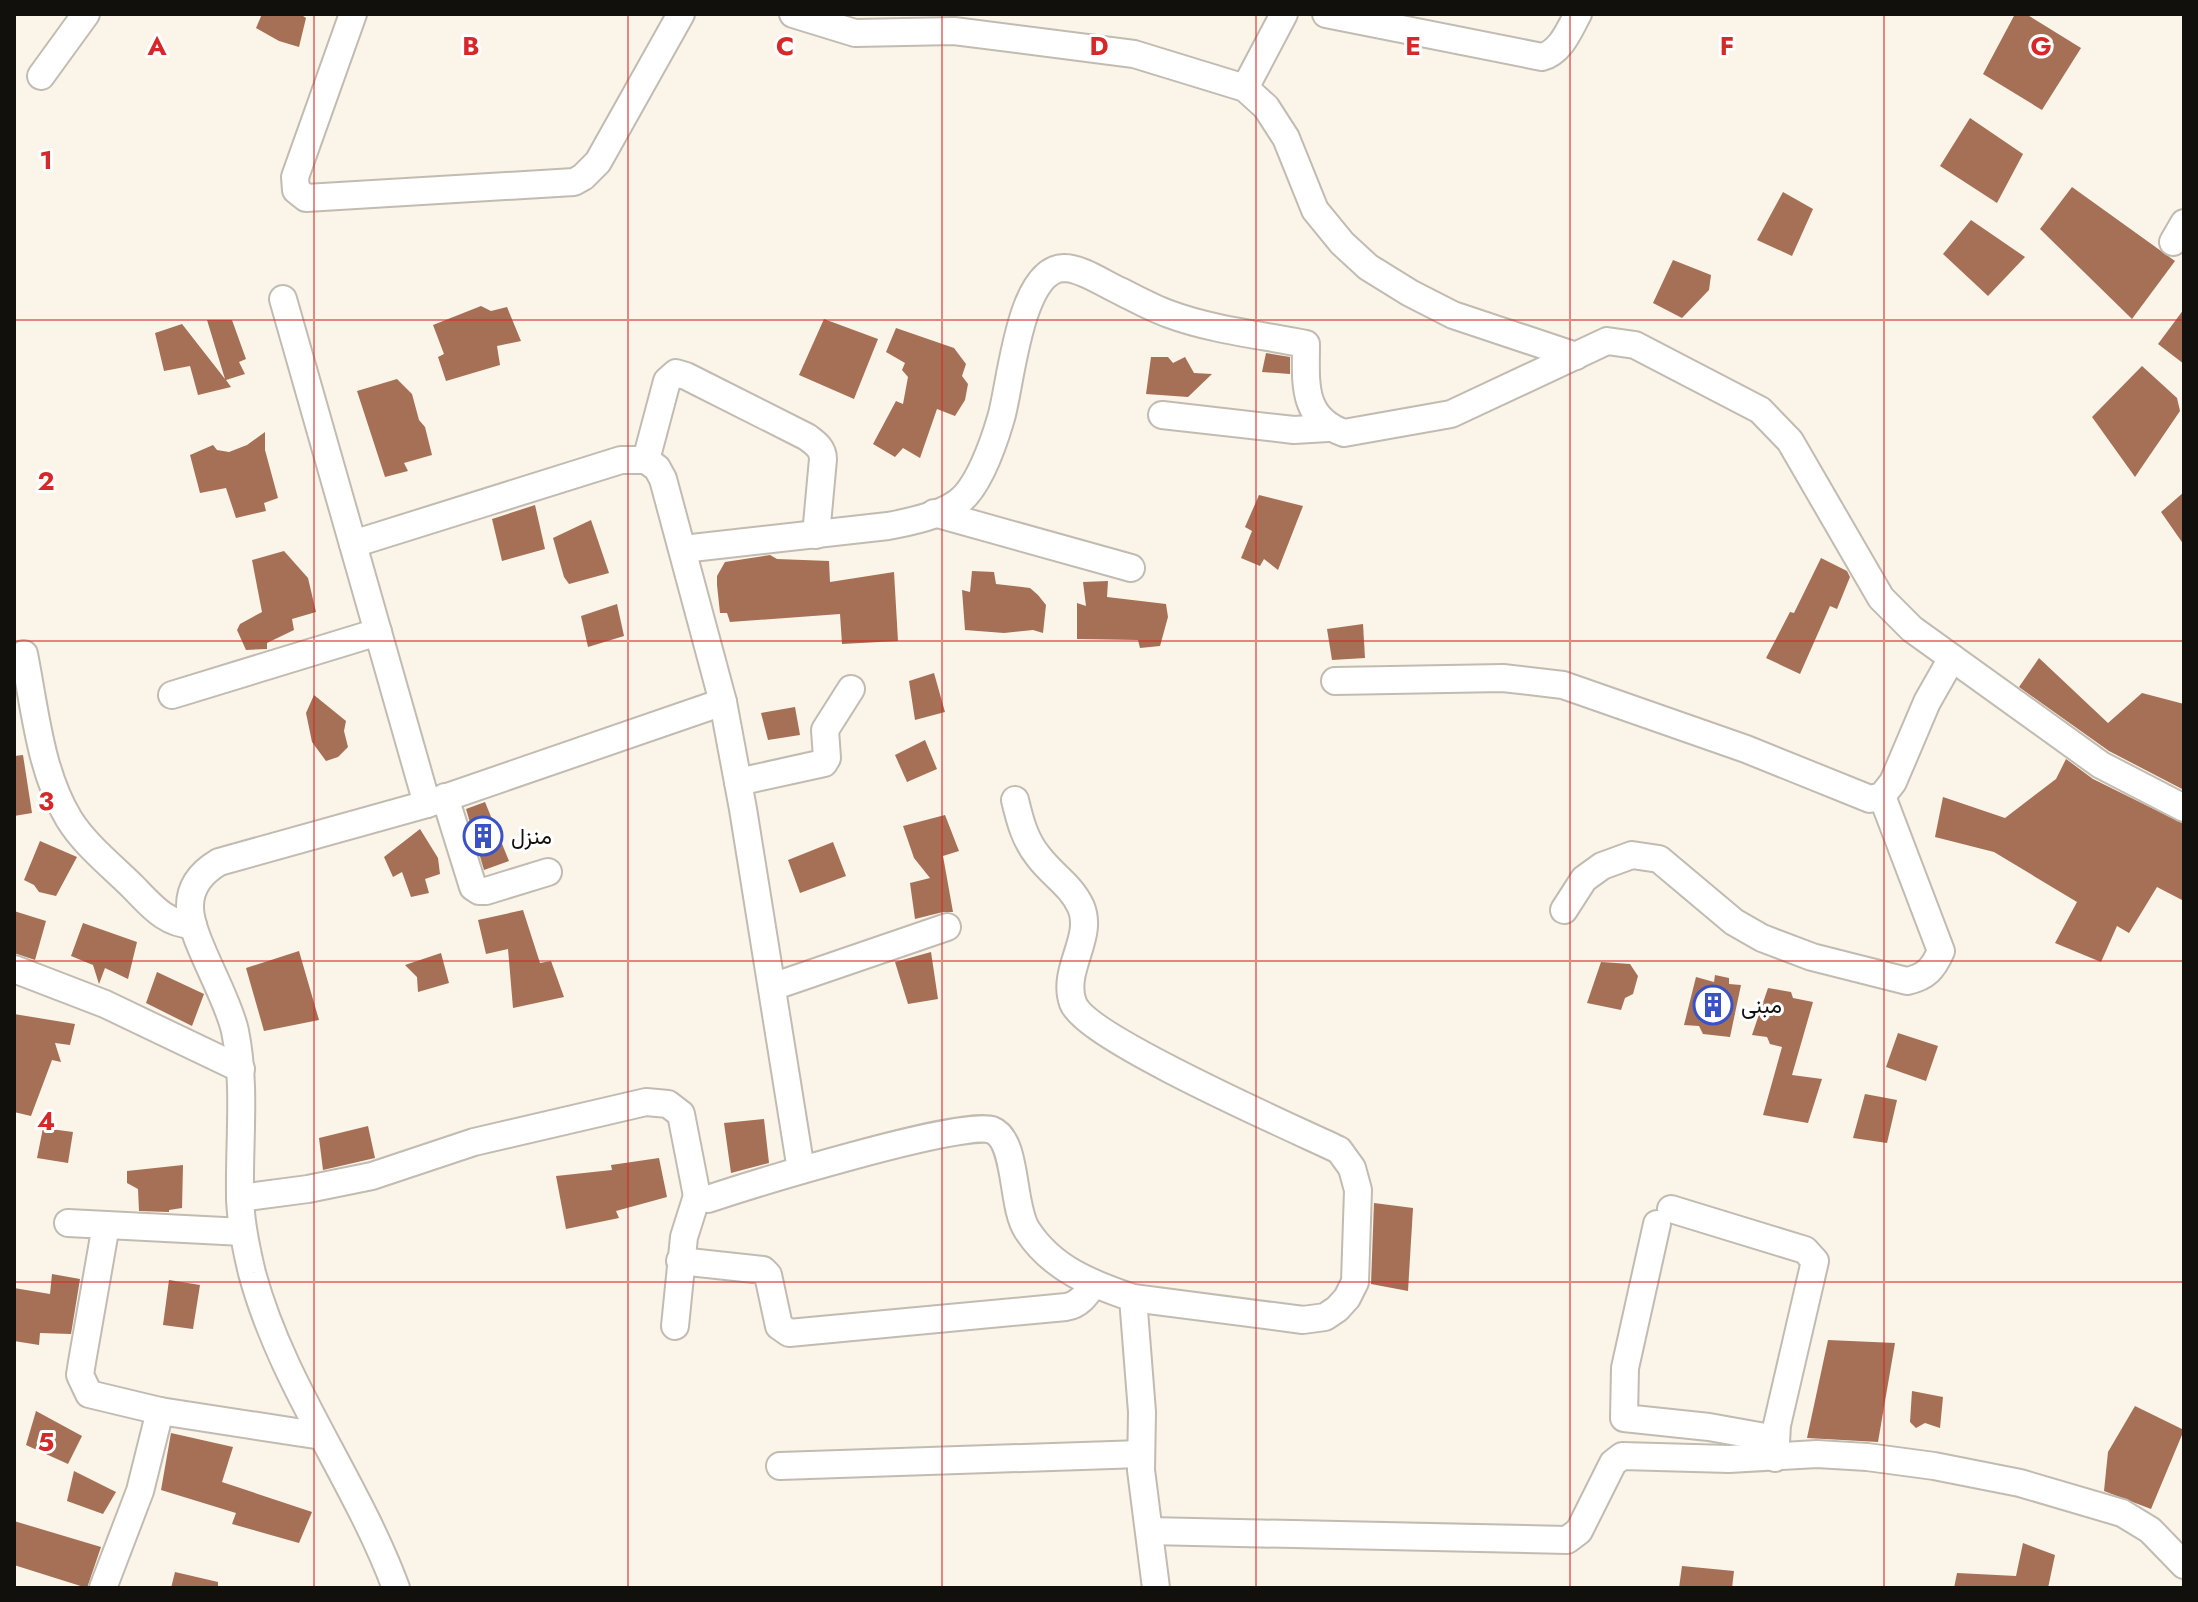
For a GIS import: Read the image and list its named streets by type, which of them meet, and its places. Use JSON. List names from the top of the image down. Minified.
{"places":{"building":["منزل","مبنى"]},"grid":{"columns":["A","B","C","D","E","F","G"],"rows":["1","2","3","4","5"]}}
